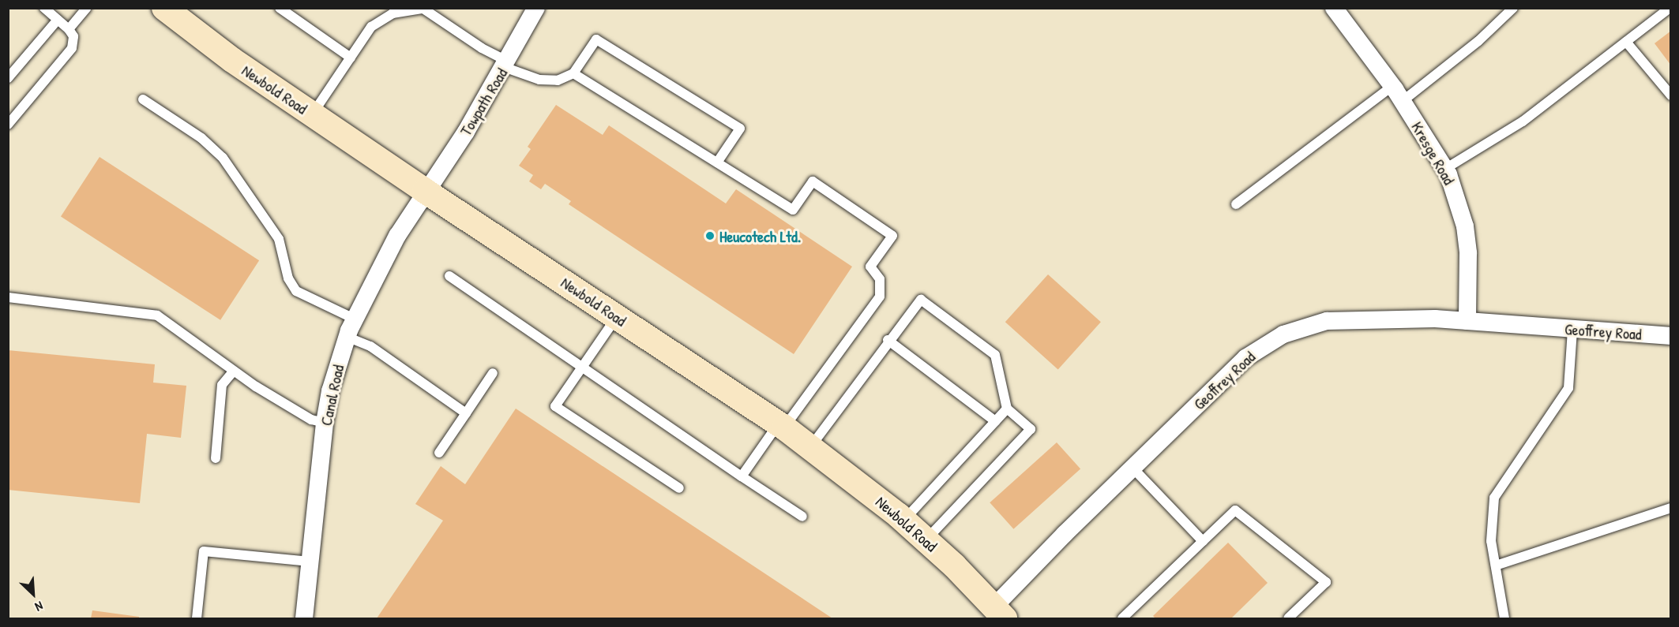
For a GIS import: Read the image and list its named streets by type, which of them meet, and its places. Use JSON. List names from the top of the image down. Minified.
{"streets":{"main road":["Newbold Road"],"street":["Towpath Road","Kresge Road","Geoffrey Road","Canal Road"]},"crossings":[["Newbold Road","Towpath Road"],["Newbold Road","Geoffrey Road"],["Newbold Road","Canal Road"],["Towpath Road","Canal Road"],["Kresge Road","Geoffrey Road"]],"places":["Heucotech Ltd."],"north":"bottom right"}
